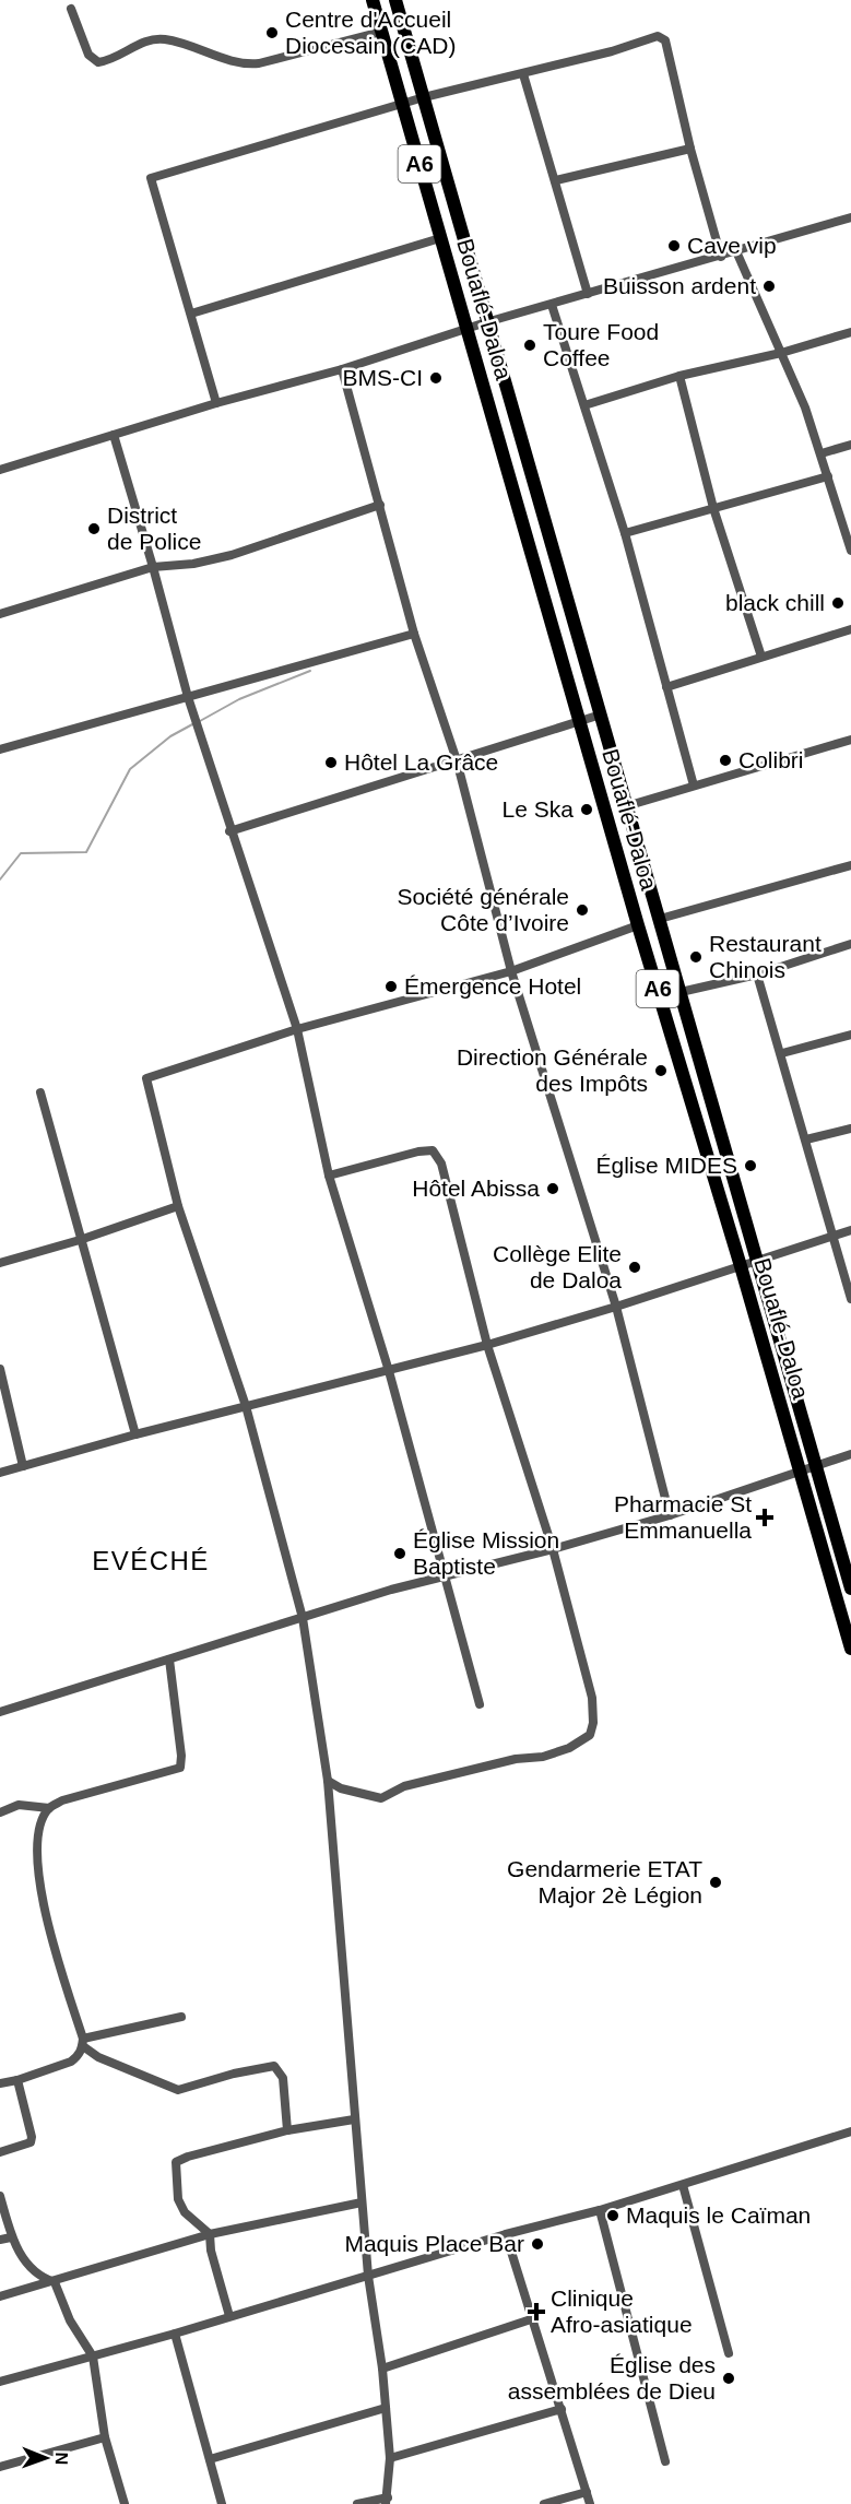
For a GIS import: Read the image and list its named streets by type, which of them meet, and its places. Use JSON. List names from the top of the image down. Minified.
{"streets":{"highway":["A6","Bouaflé-Daloa"]},"districts":["EVÉCHÉ"],"places":{"other":["Centre d'Accueil Diocesain (CAD)","Cave vip","Buisson ardent","Toure Food Coffee","BMS-CI","District de Police","black chill","Colibri","Hôtel La Grâce","Le Ska","Société générale Côte d’Ivoire","Restaurant Chinois","Émergence Hotel","Direction Générale des Impôts","Église MIDES","Hôtel Abissa","Collège Elite de Daloa","Église Mission Baptiste","Gendarmerie ETAT Major 2è Légion","Maquis le Caïman","Maquis Place Bar","Église des assemblées de Dieu"],"health":["Pharmacie St Emmanuella","Clinique Afro-asiatique"]},"north":"right"}
